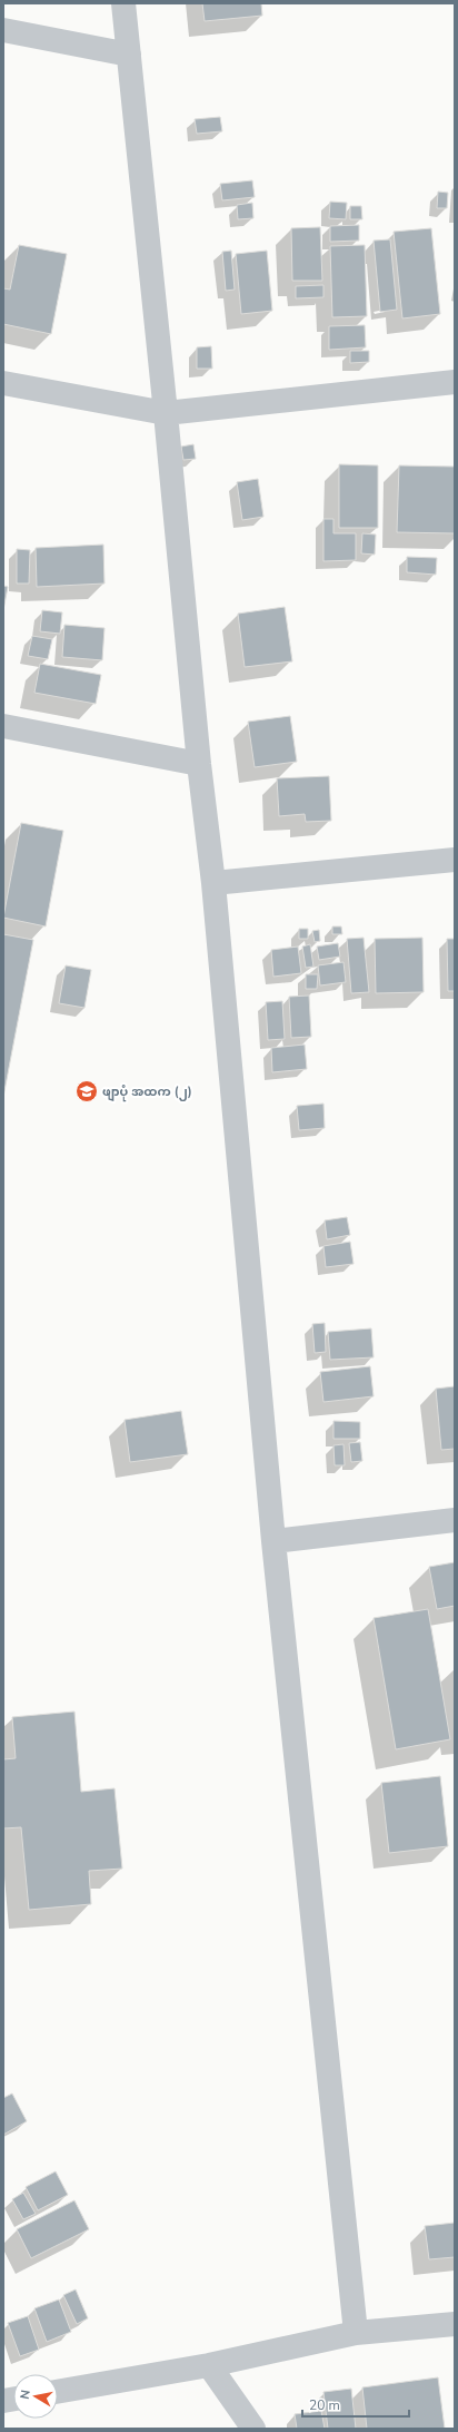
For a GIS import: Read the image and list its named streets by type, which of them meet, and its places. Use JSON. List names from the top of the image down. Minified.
{"places":{"school or university":["ဖျာပုံ အထက (၂)"]},"scale_bar":"20 m","north":"left"}
